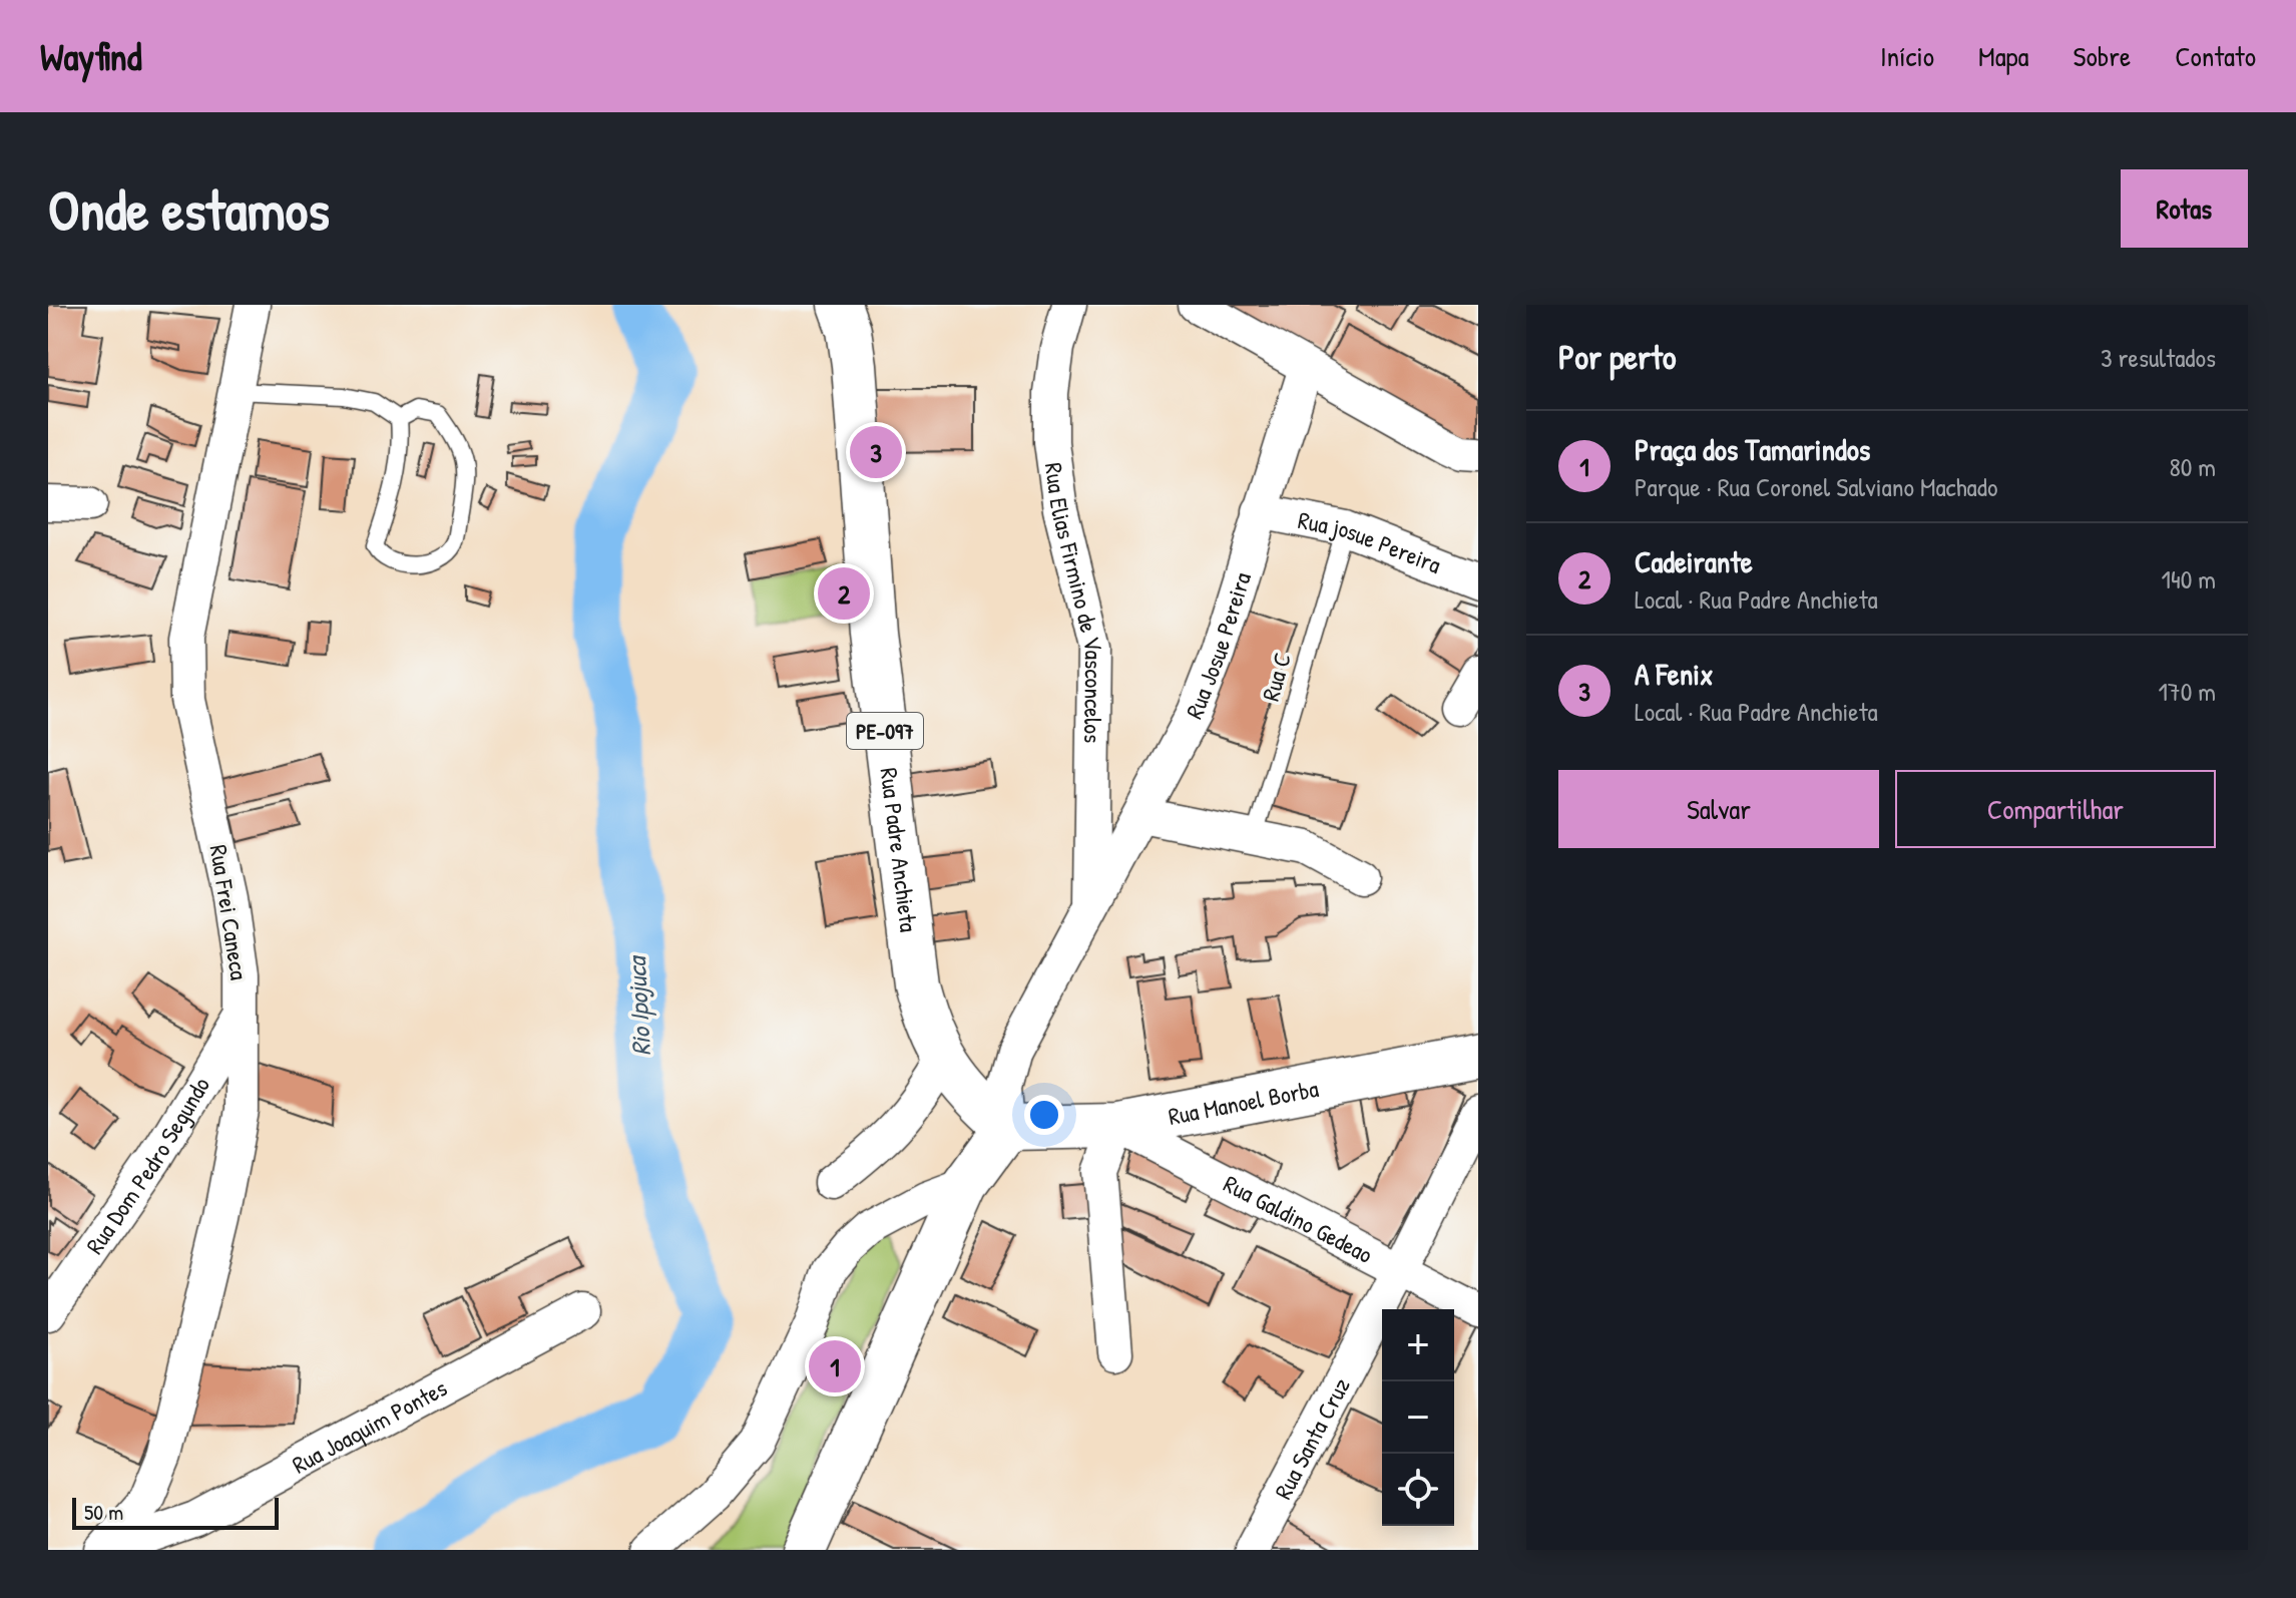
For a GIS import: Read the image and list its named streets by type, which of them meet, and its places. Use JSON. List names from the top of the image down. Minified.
{"streets":{"main road":["PE-097","Rua Padre Anchieta","Rua Manoel Borba"],"street":["Rua josue Pereira","Rua Elias Firmino de Vasconcelos","Rua Josue Pereira","Rua Frei Caneca","Rua Dom Pedro Segundo","Rua Galdino Gedeao","Rua Joaquim Pontes","Rua Santa Cruz"],"lane":["Rua C"]},"crossings":[["Rua josue Pereira","Rua Josue Pereira"],["Rua josue Pereira","Rua C"],["Rua Elias Firmino de Vasconcelos","Rua Josue Pereira"],["Rua Josue Pereira","Rua Padre Anchieta"],["Rua Josue Pereira","Rua Manoel Borba"],["Rua Padre Anchieta","Rua Manoel Borba"],["Rua Frei Caneca","Rua Dom Pedro Segundo"],["Rua Frei Caneca","Rua Joaquim Pontes"],["Rua Manoel Borba","Rua Galdino Gedeao"],["Rua Galdino Gedeao","Rua Santa Cruz"]],"water":["Rio Ipojuca"],"scale_bar":"50 m","page":{"header":"Wayfind","nav":["Início","Mapa","Sobre","Contato"],"buttons":["Rotas",["Salvar","Compartilhar"]],"title":"Onde estamos","heading":["Por perto","3 resultados"],"list":[{"mark":"1","name":"Praça dos Tamarindos","note":"Parque · Rua Coronel Salviano Machado","value":"80 m"},{"mark":"2","name":"Cadeirante","note":"Local · Rua Padre Anchieta","value":"140 m"},{"mark":"3","name":"A Fenix","note":"Local · Rua Padre Anchieta","value":"170 m"}],"pins":["3","2","1"],"map_buttons":["+","−"],"scale":"50 m"}}
